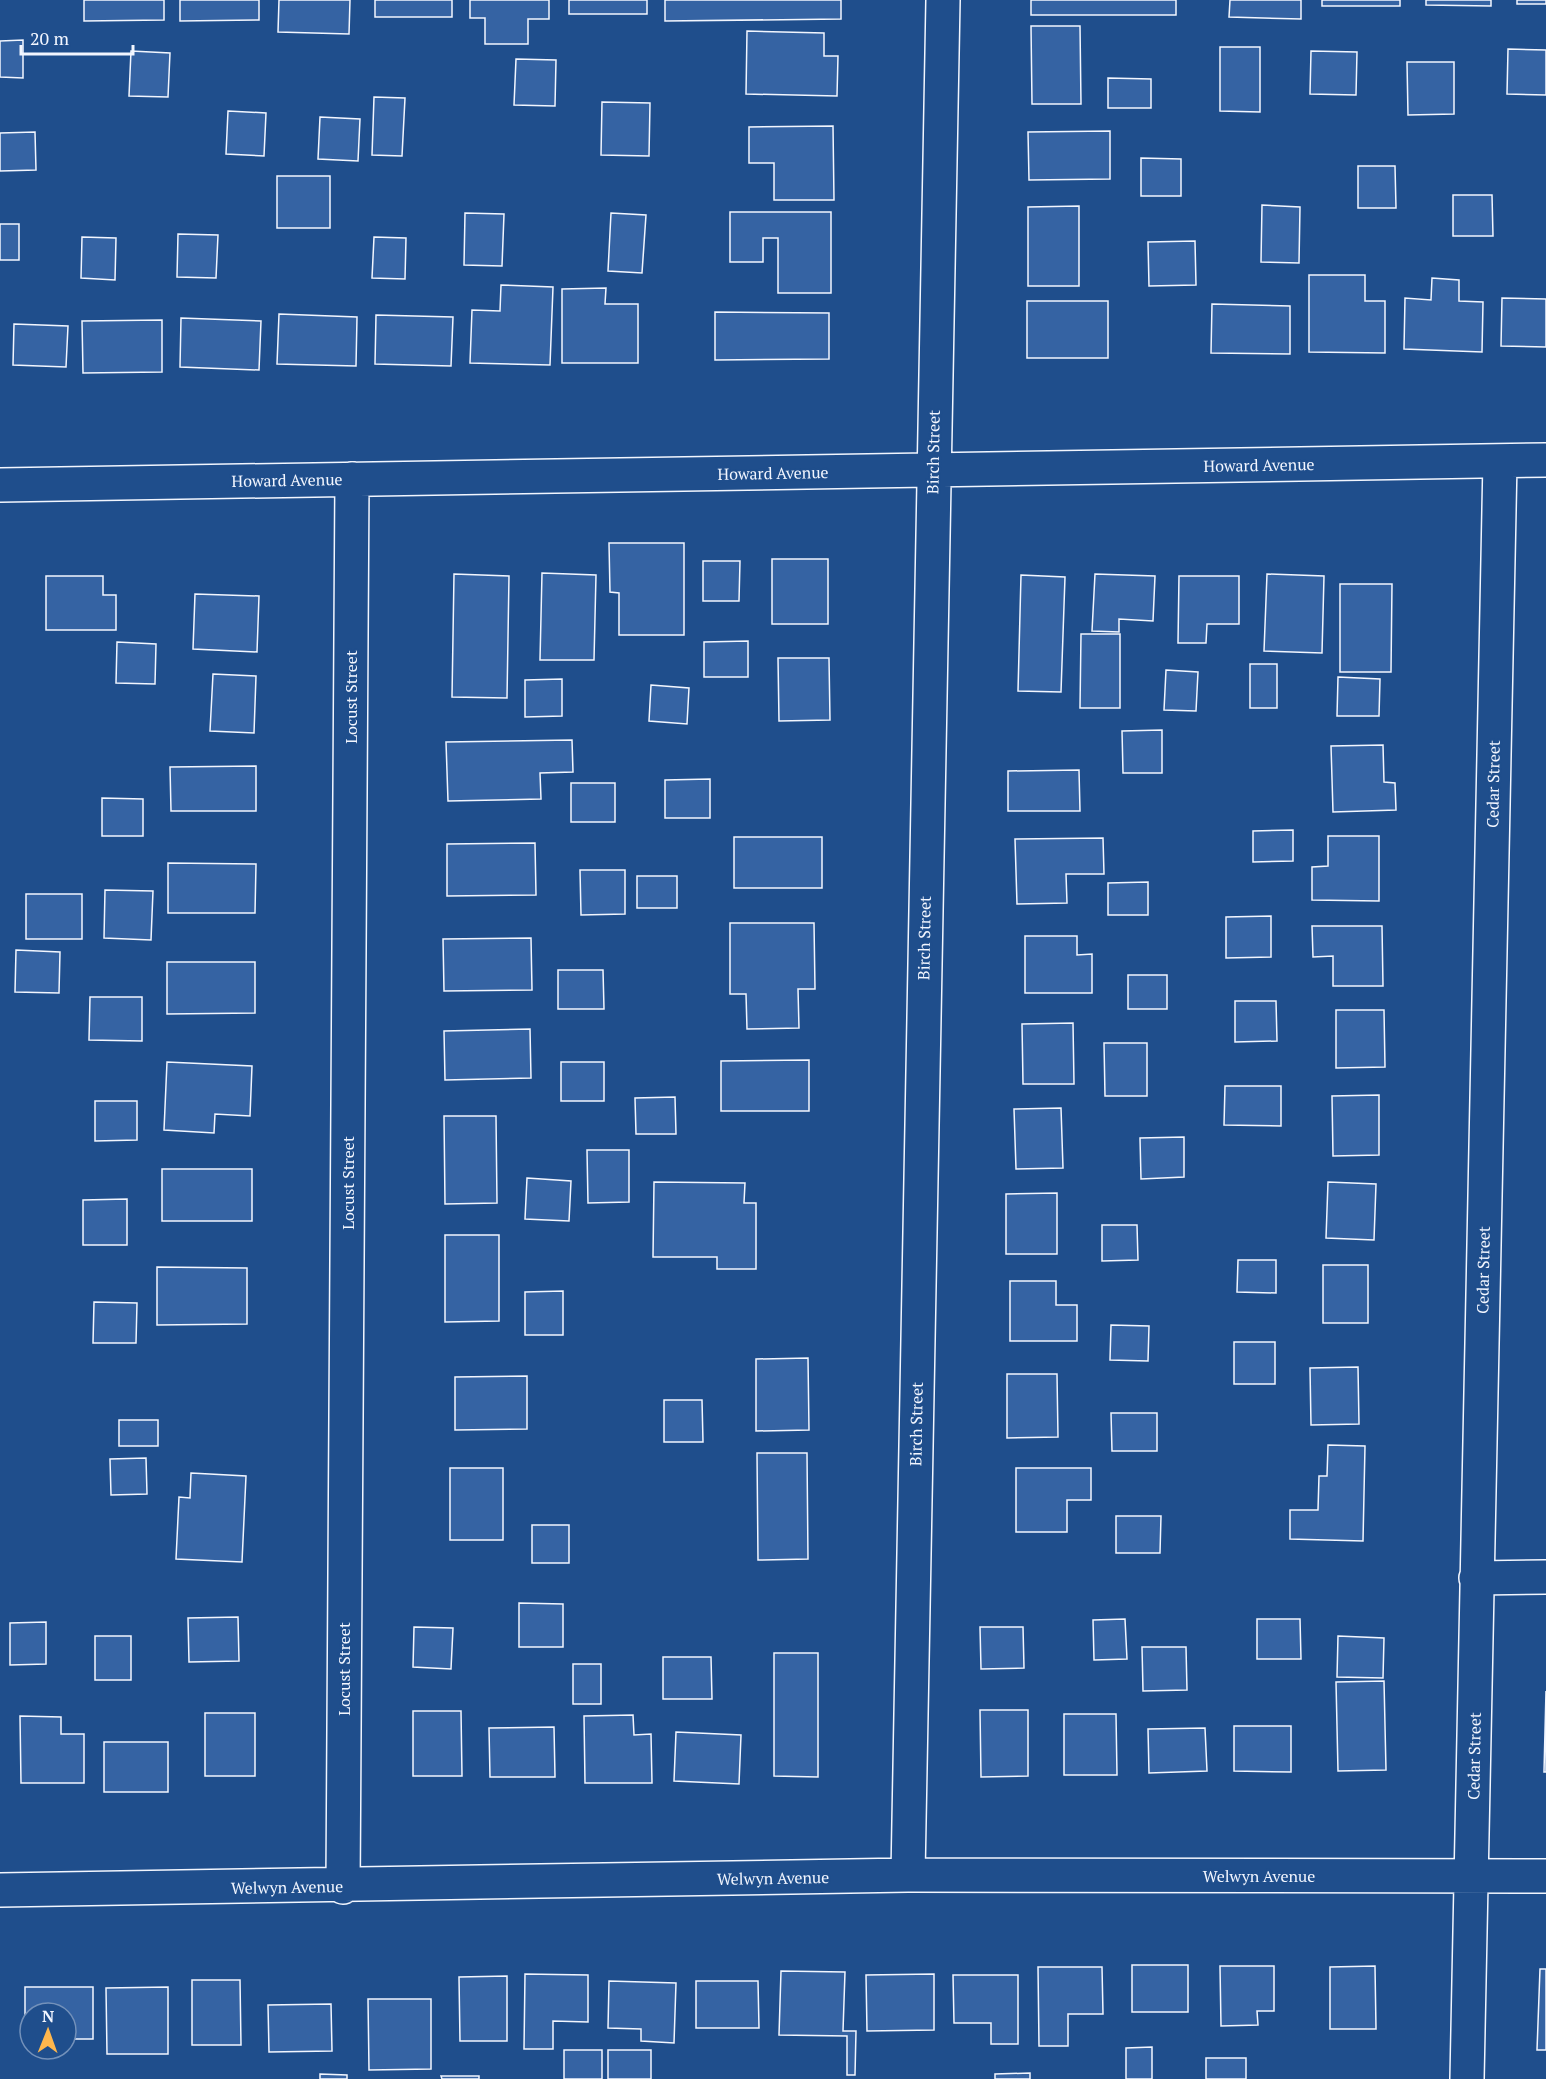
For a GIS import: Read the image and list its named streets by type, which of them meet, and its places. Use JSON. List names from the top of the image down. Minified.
{"streets":{"street":["Birch Street","Howard Avenue","Locust Street","Cedar Street","Welwyn Avenue"]},"crossings":[["Birch Street","Howard Avenue"],["Birch Street","Welwyn Avenue"],["Howard Avenue","Locust Street"],["Howard Avenue","Cedar Street"],["Locust Street","Welwyn Avenue"],["Cedar Street","Welwyn Avenue"]],"scale_bar":"20 m","north":"top"}
